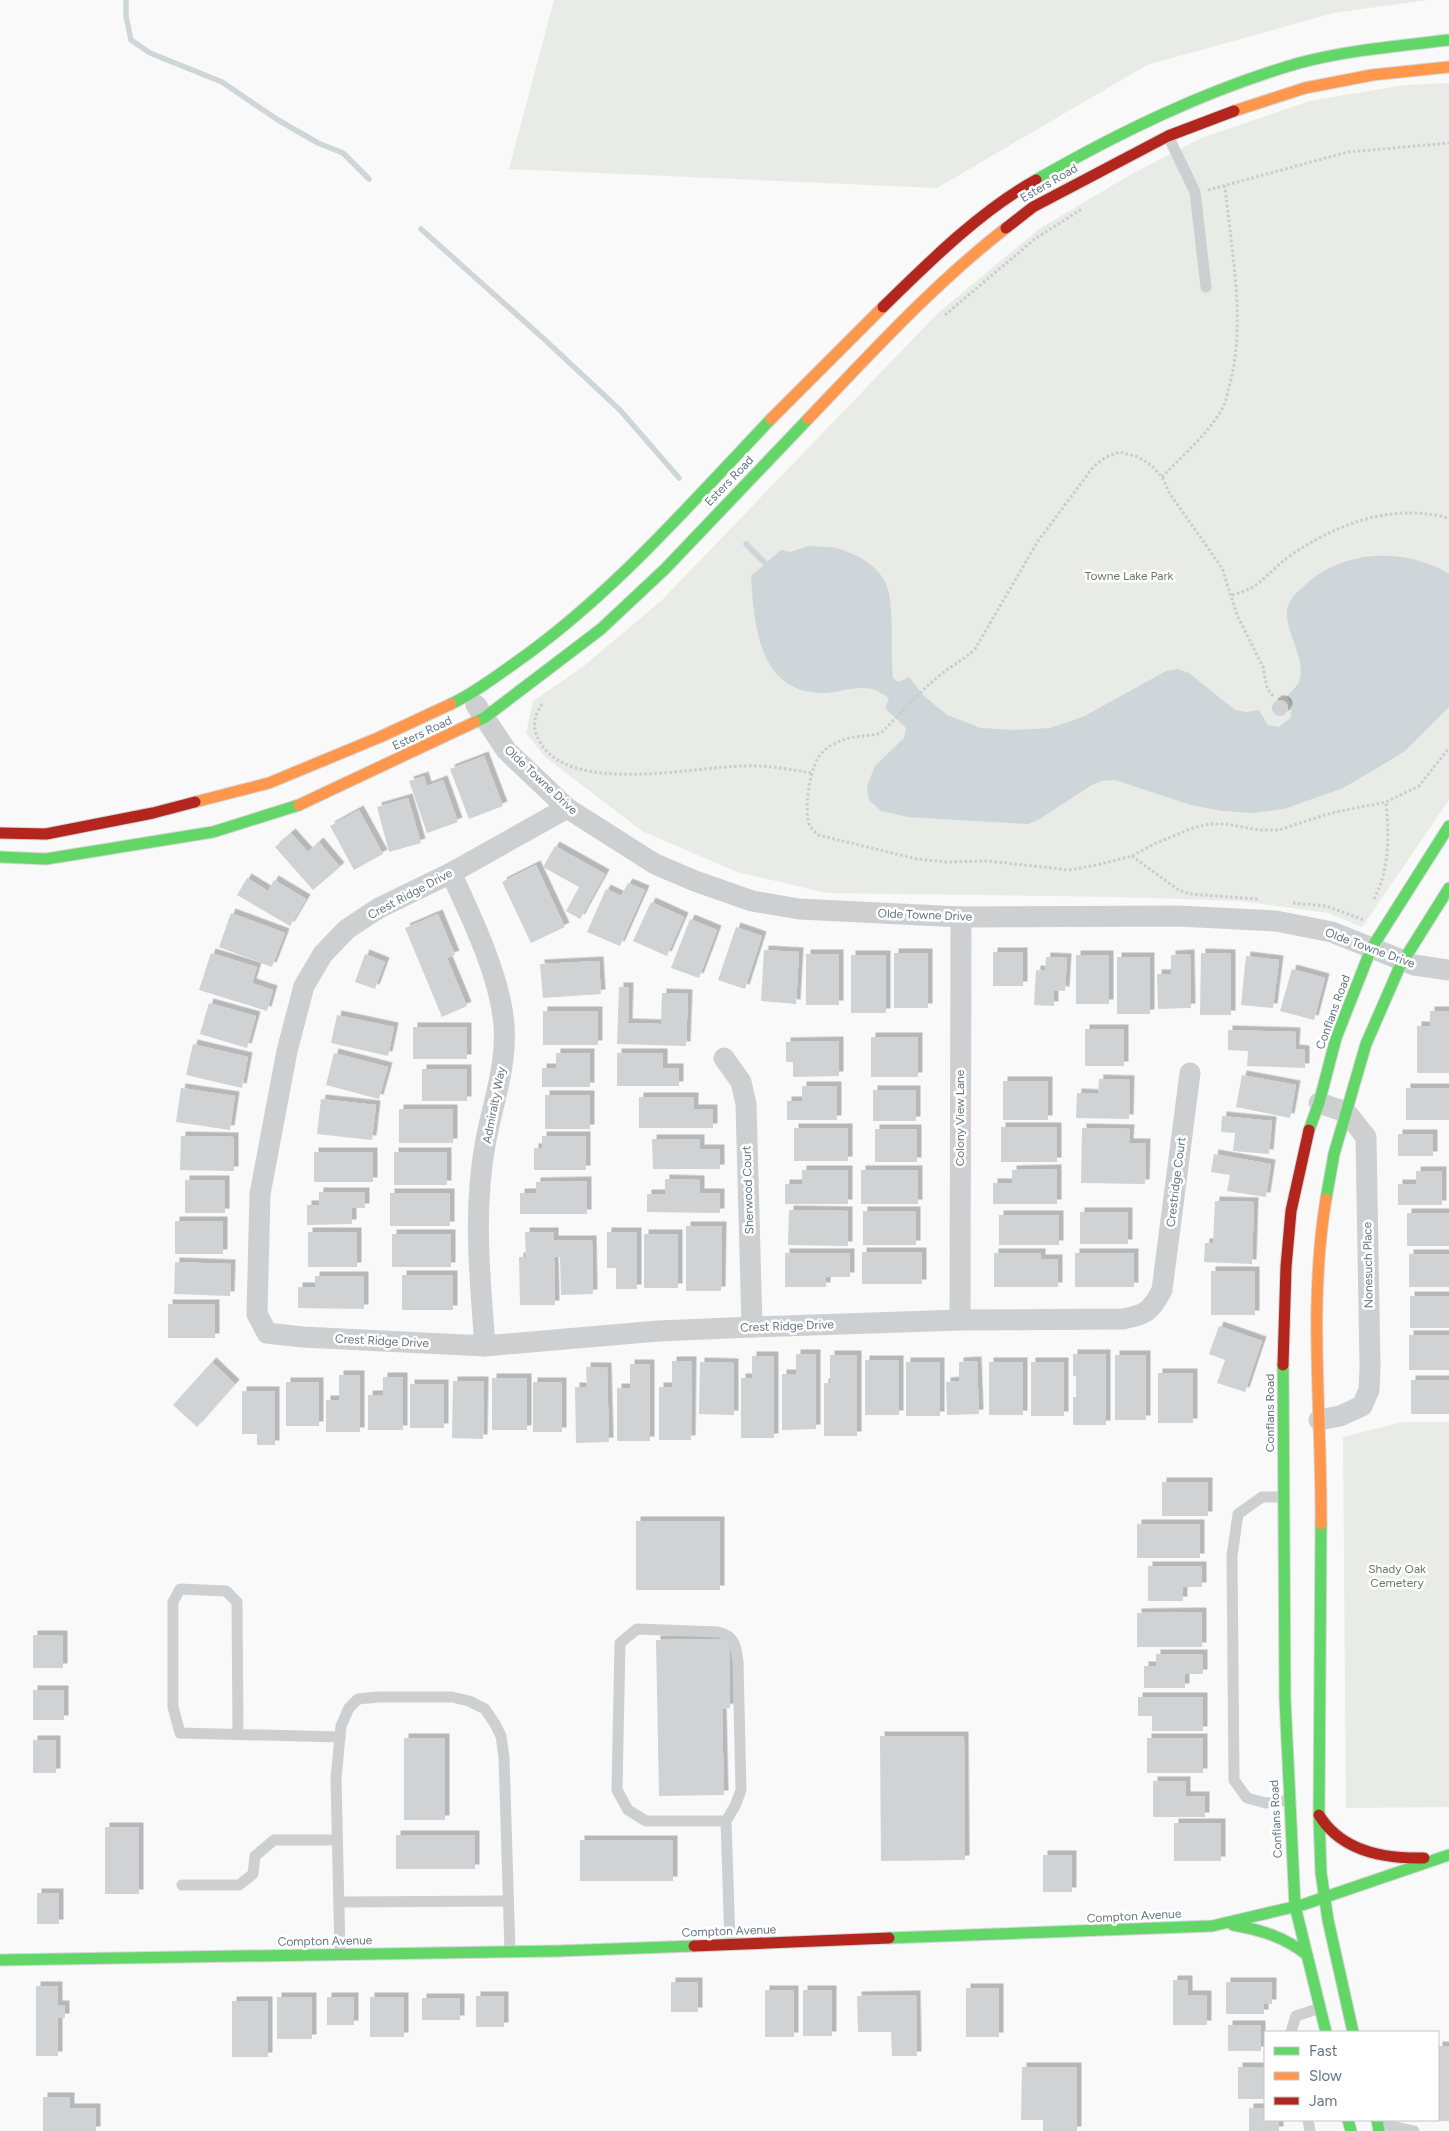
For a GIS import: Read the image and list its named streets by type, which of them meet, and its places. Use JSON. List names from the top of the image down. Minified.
{"streets":{"street":["Esters Road","Olde Towne Drive","Crest Ridge Drive","Conflans Road","Admiralty Way","Colony View Lane","Crestridge Court","Sherwood Court","Nonesuch Place","Compton Avenue"]},"crossings":[["Esters Road","Olde Towne Drive"],["Olde Towne Drive","Crest Ridge Drive"],["Olde Towne Drive","Conflans Road"],["Olde Towne Drive","Colony View Lane"],["Crest Ridge Drive","Admiralty Way"],["Crest Ridge Drive","Colony View Lane"],["Crest Ridge Drive","Crestridge Court"],["Crest Ridge Drive","Sherwood Court"],["Conflans Road","Compton Avenue"]],"parks":["Towne Lake Park","Shady Oak Cemetery"],"legend":["Fast","Slow","Jam"]}
